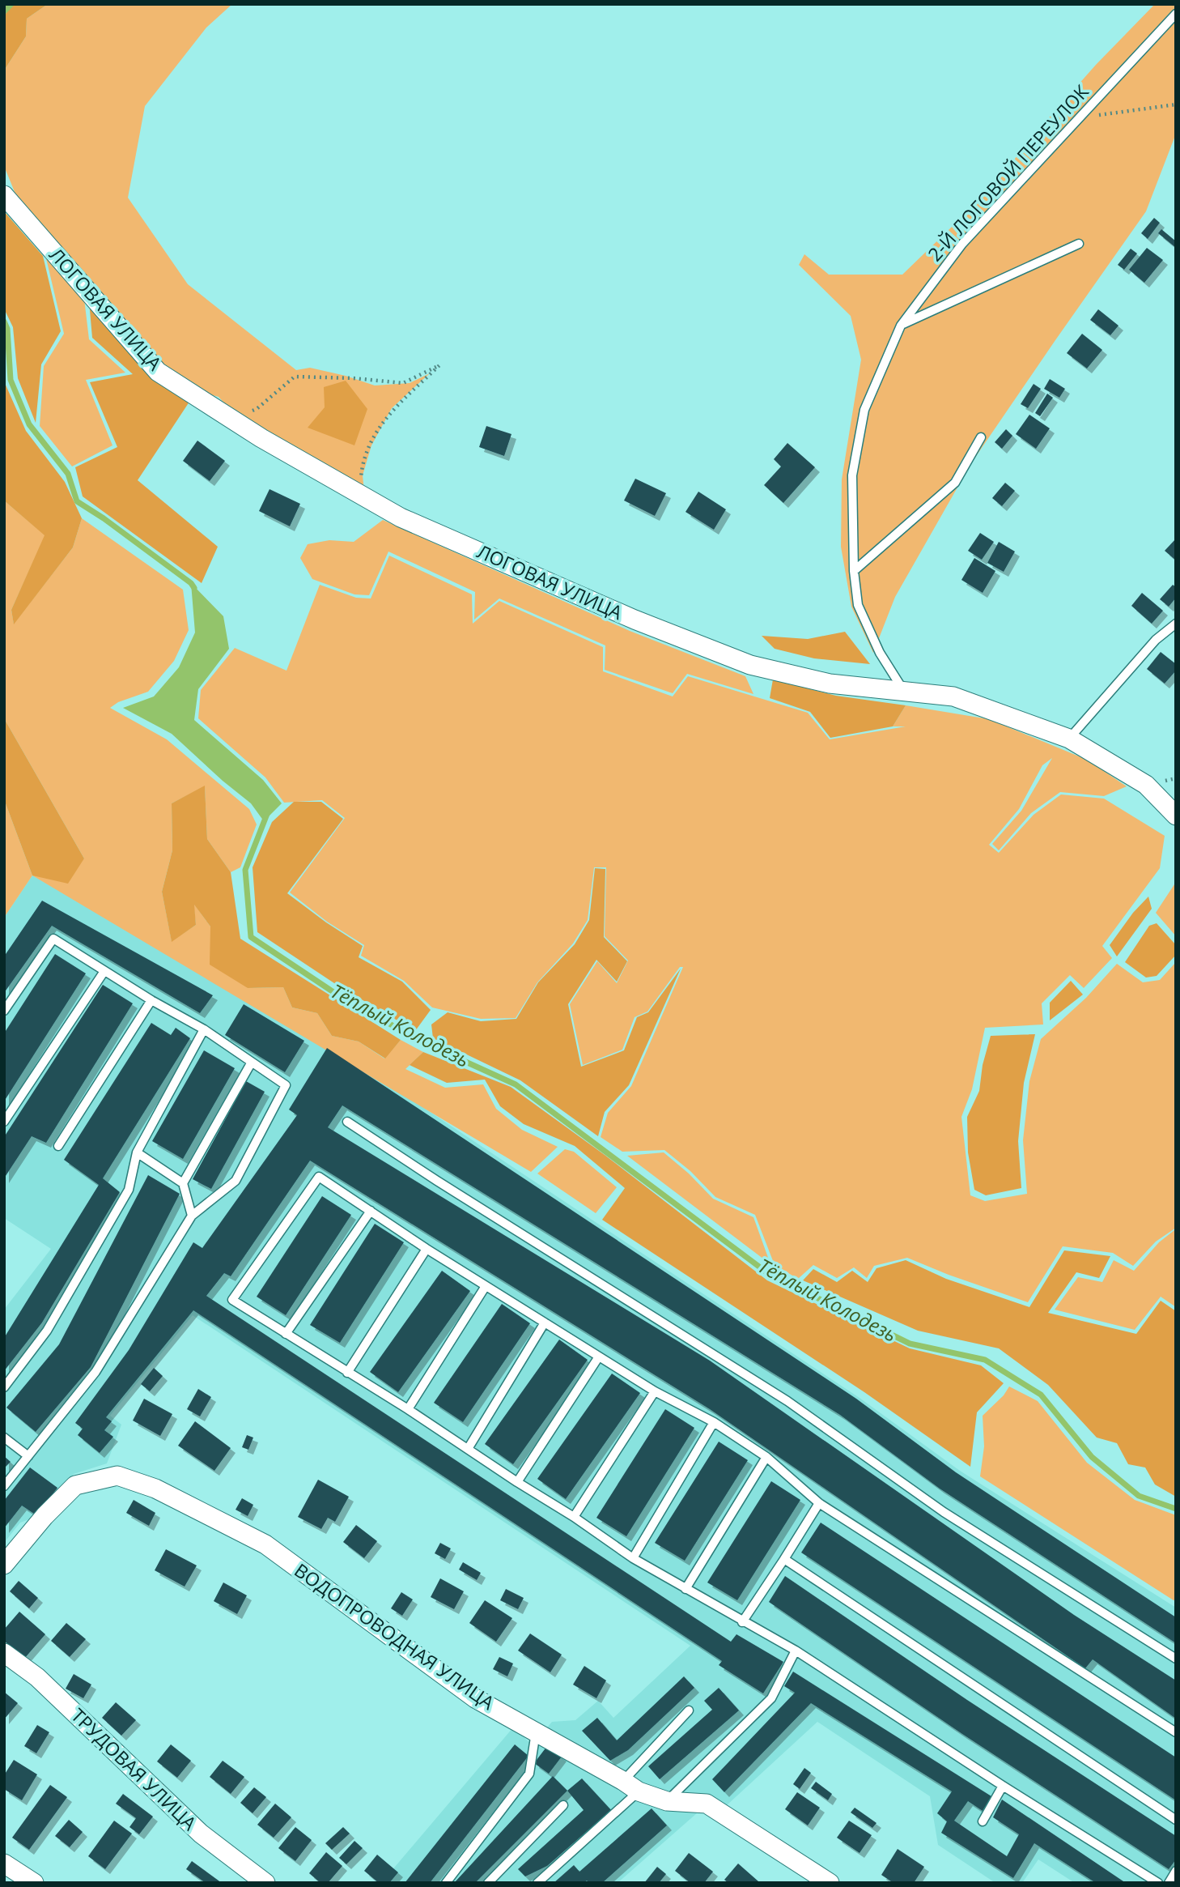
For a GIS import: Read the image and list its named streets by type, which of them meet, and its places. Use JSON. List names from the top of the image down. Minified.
{"streets":{"street":["ЛОГОВАЯ УЛИЦА","ВОДОПРОВОДНАЯ УЛИЦА","ТРУДОВАЯ УЛИЦА"],"lane":["2-Й ЛОГОВОЙ ПЕРЕУЛОК"]},"crossings":[["2-Й ЛОГОВОЙ ПЕРЕУЛОК","ЛОГОВАЯ УЛИЦА"]],"water":["Тёплый Колодезь"]}
